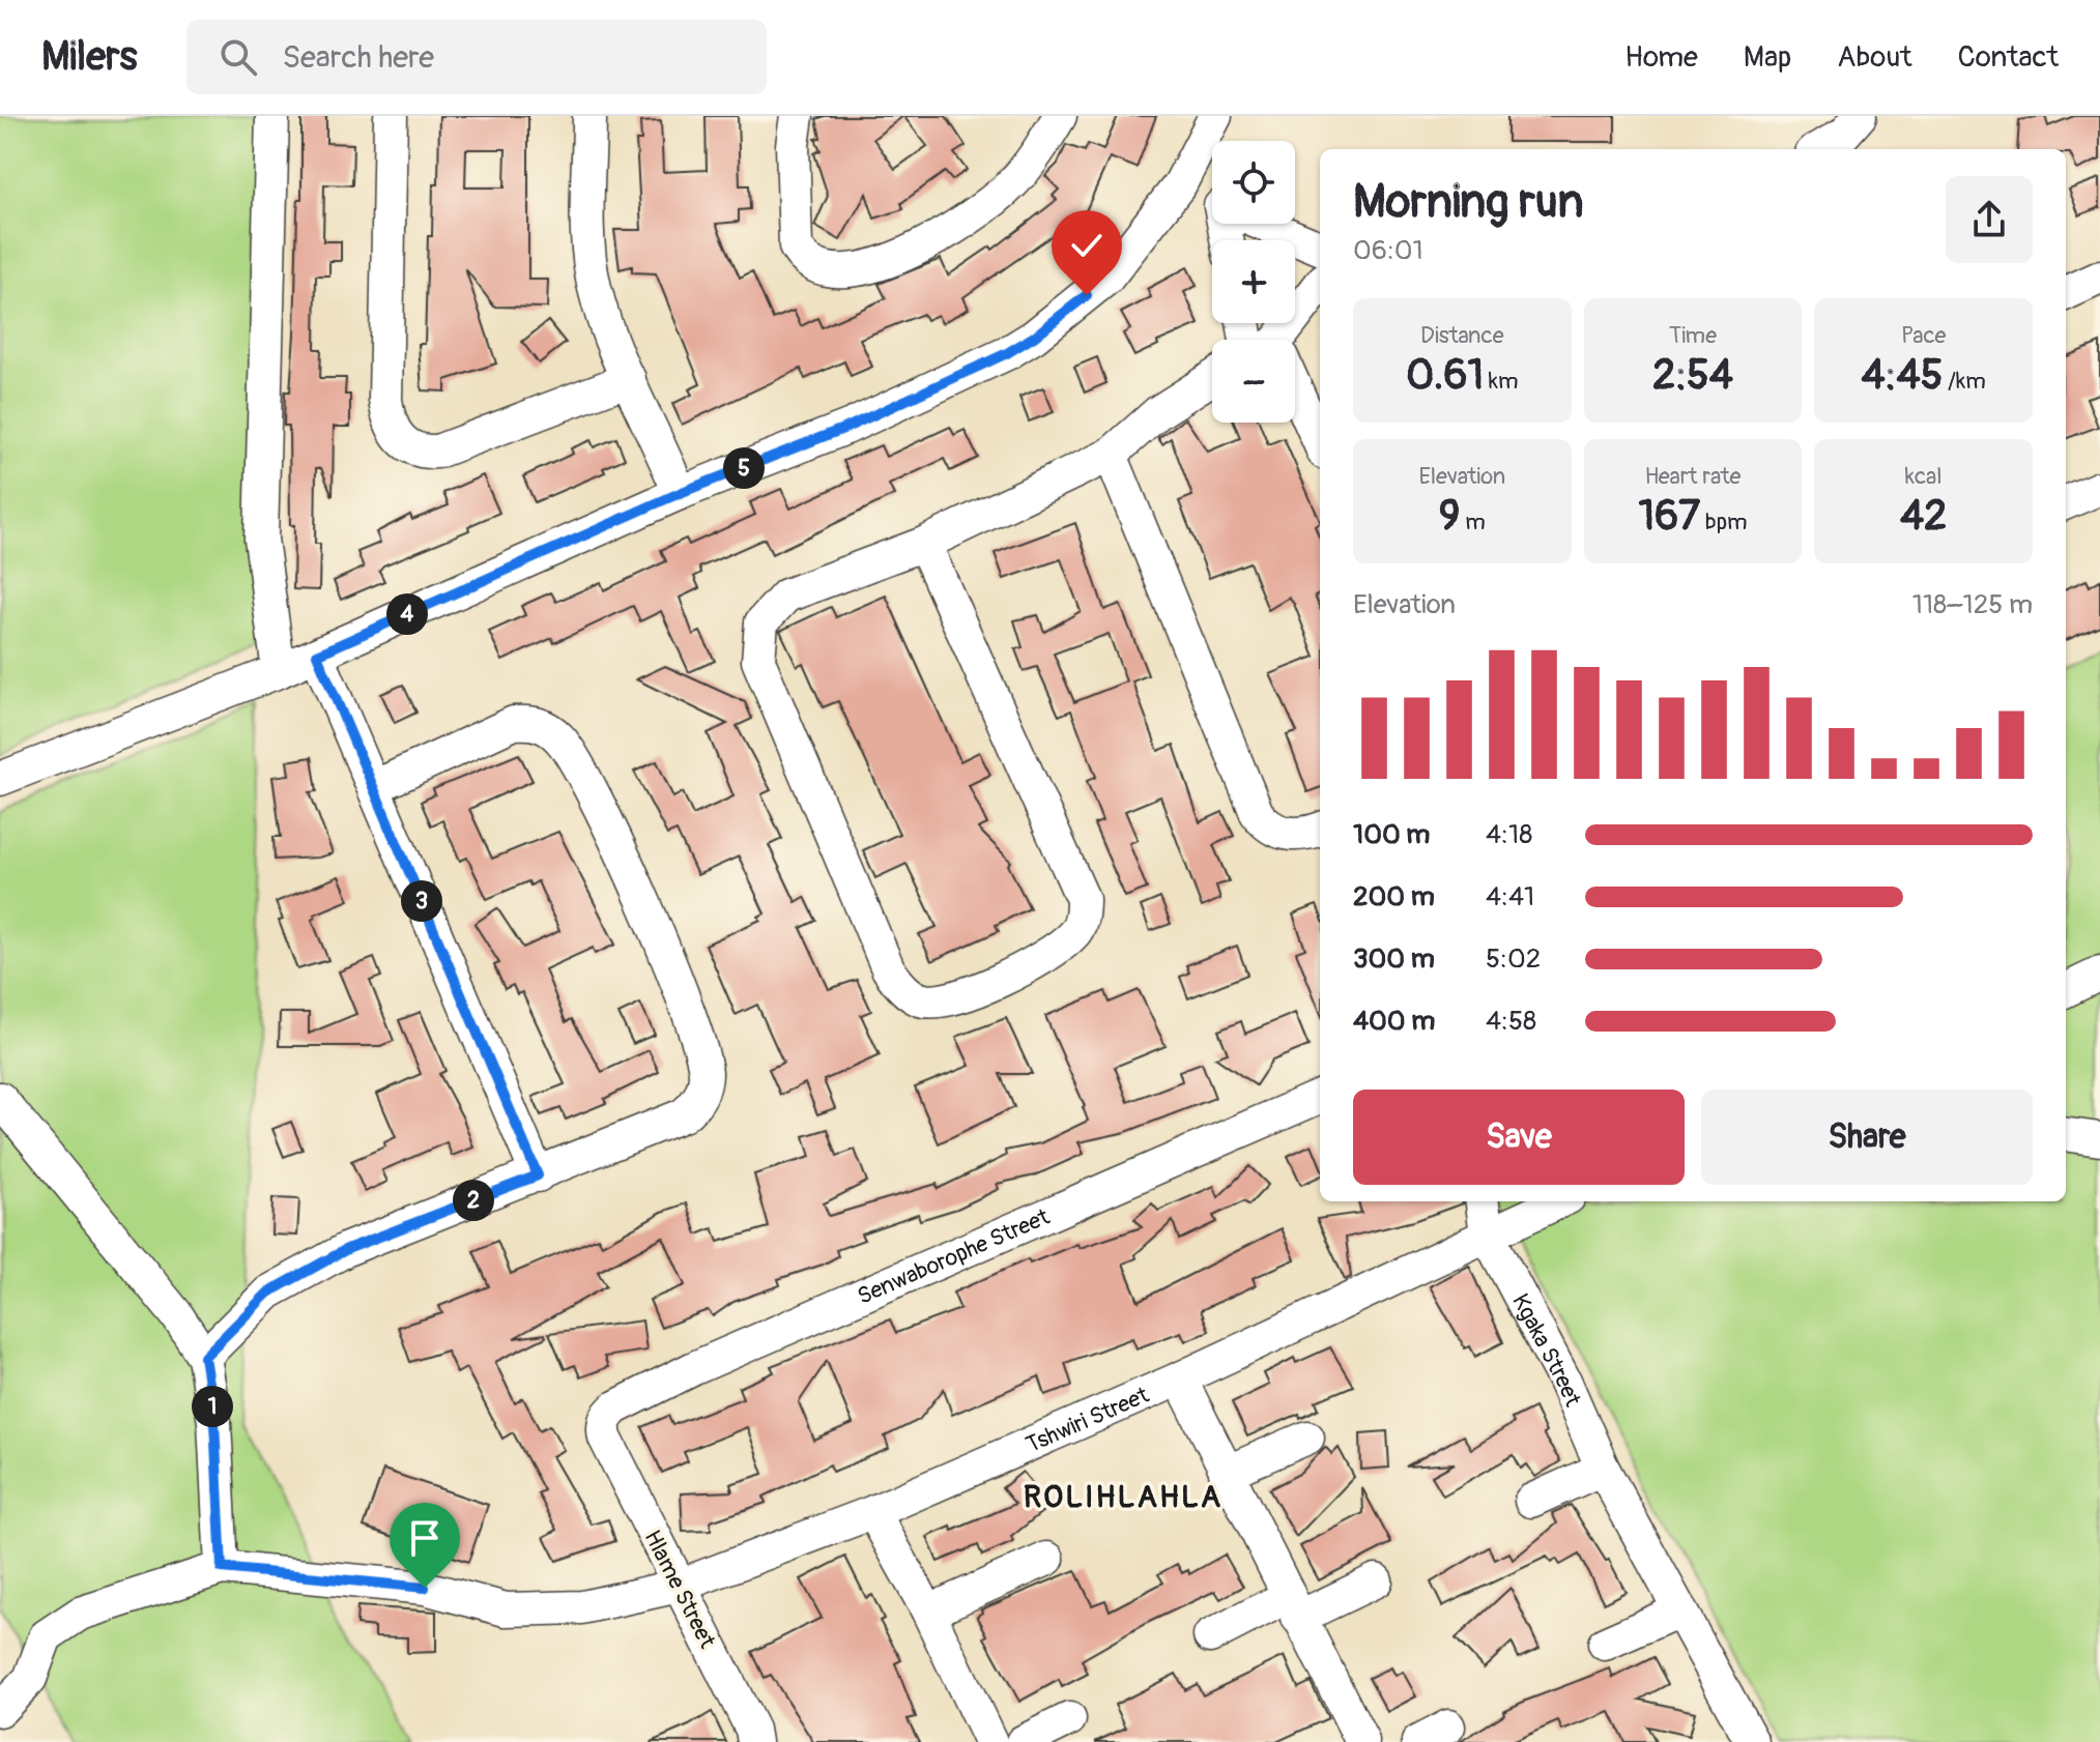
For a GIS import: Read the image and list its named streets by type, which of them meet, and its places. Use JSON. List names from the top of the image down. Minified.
{"streets":{"street":["Senwaborophe Street","Kgaka Street","Tshwiri Street","Hlame Street"]},"crossings":[["Senwaborophe Street","Hlame Street"],["Kgaka Street","Tshwiri Street"],["Tshwiri Street","Hlame Street"]],"districts":["ROLIHLAHLA"],"page":{"header":"Milers","search":"Search here","nav":["Home","Map","About","Contact"],"map_buttons":["+","−"],"heading":["Morning run","06:01"],"stats":[["Distance","0.61 km"],["Time","2:54"],["Pace","4:45 /km"],["Elevation","9 m"],["Heart rate","167 bpm"],["kcal","42"]],"pins":["5","4","3","2","1"],"chart":["Elevation","118–125 m"],"list":[{"name":"100 m","note":"4:18"},{"name":"200 m","note":"4:41"},{"name":"300 m","note":"5:02"},{"name":"400 m","note":"4:58"}],"buttons":["Save","Share"]}}
